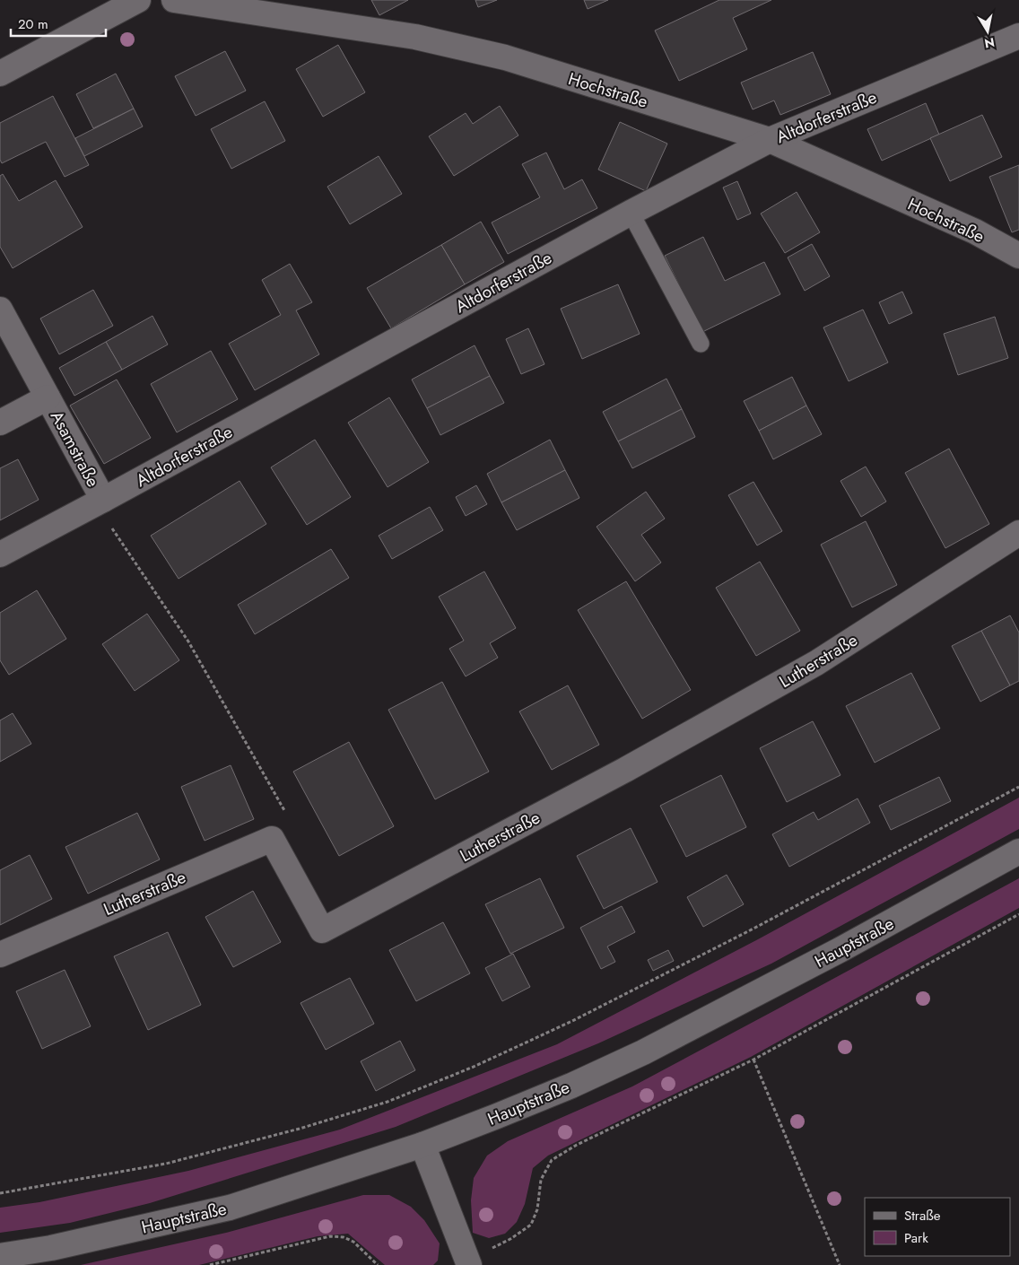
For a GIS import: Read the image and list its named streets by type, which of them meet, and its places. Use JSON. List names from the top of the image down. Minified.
{"streets":{"street":["Hochstraße","Altdorferstraße","Asamstraße","Lutherstraße","Hauptstraße"]},"crossings":[["Hochstraße","Altdorferstraße"],["Altdorferstraße","Asamstraße"]],"legend":["Straße","Park"],"scale_bar":"20 m","north":"bottom"}
